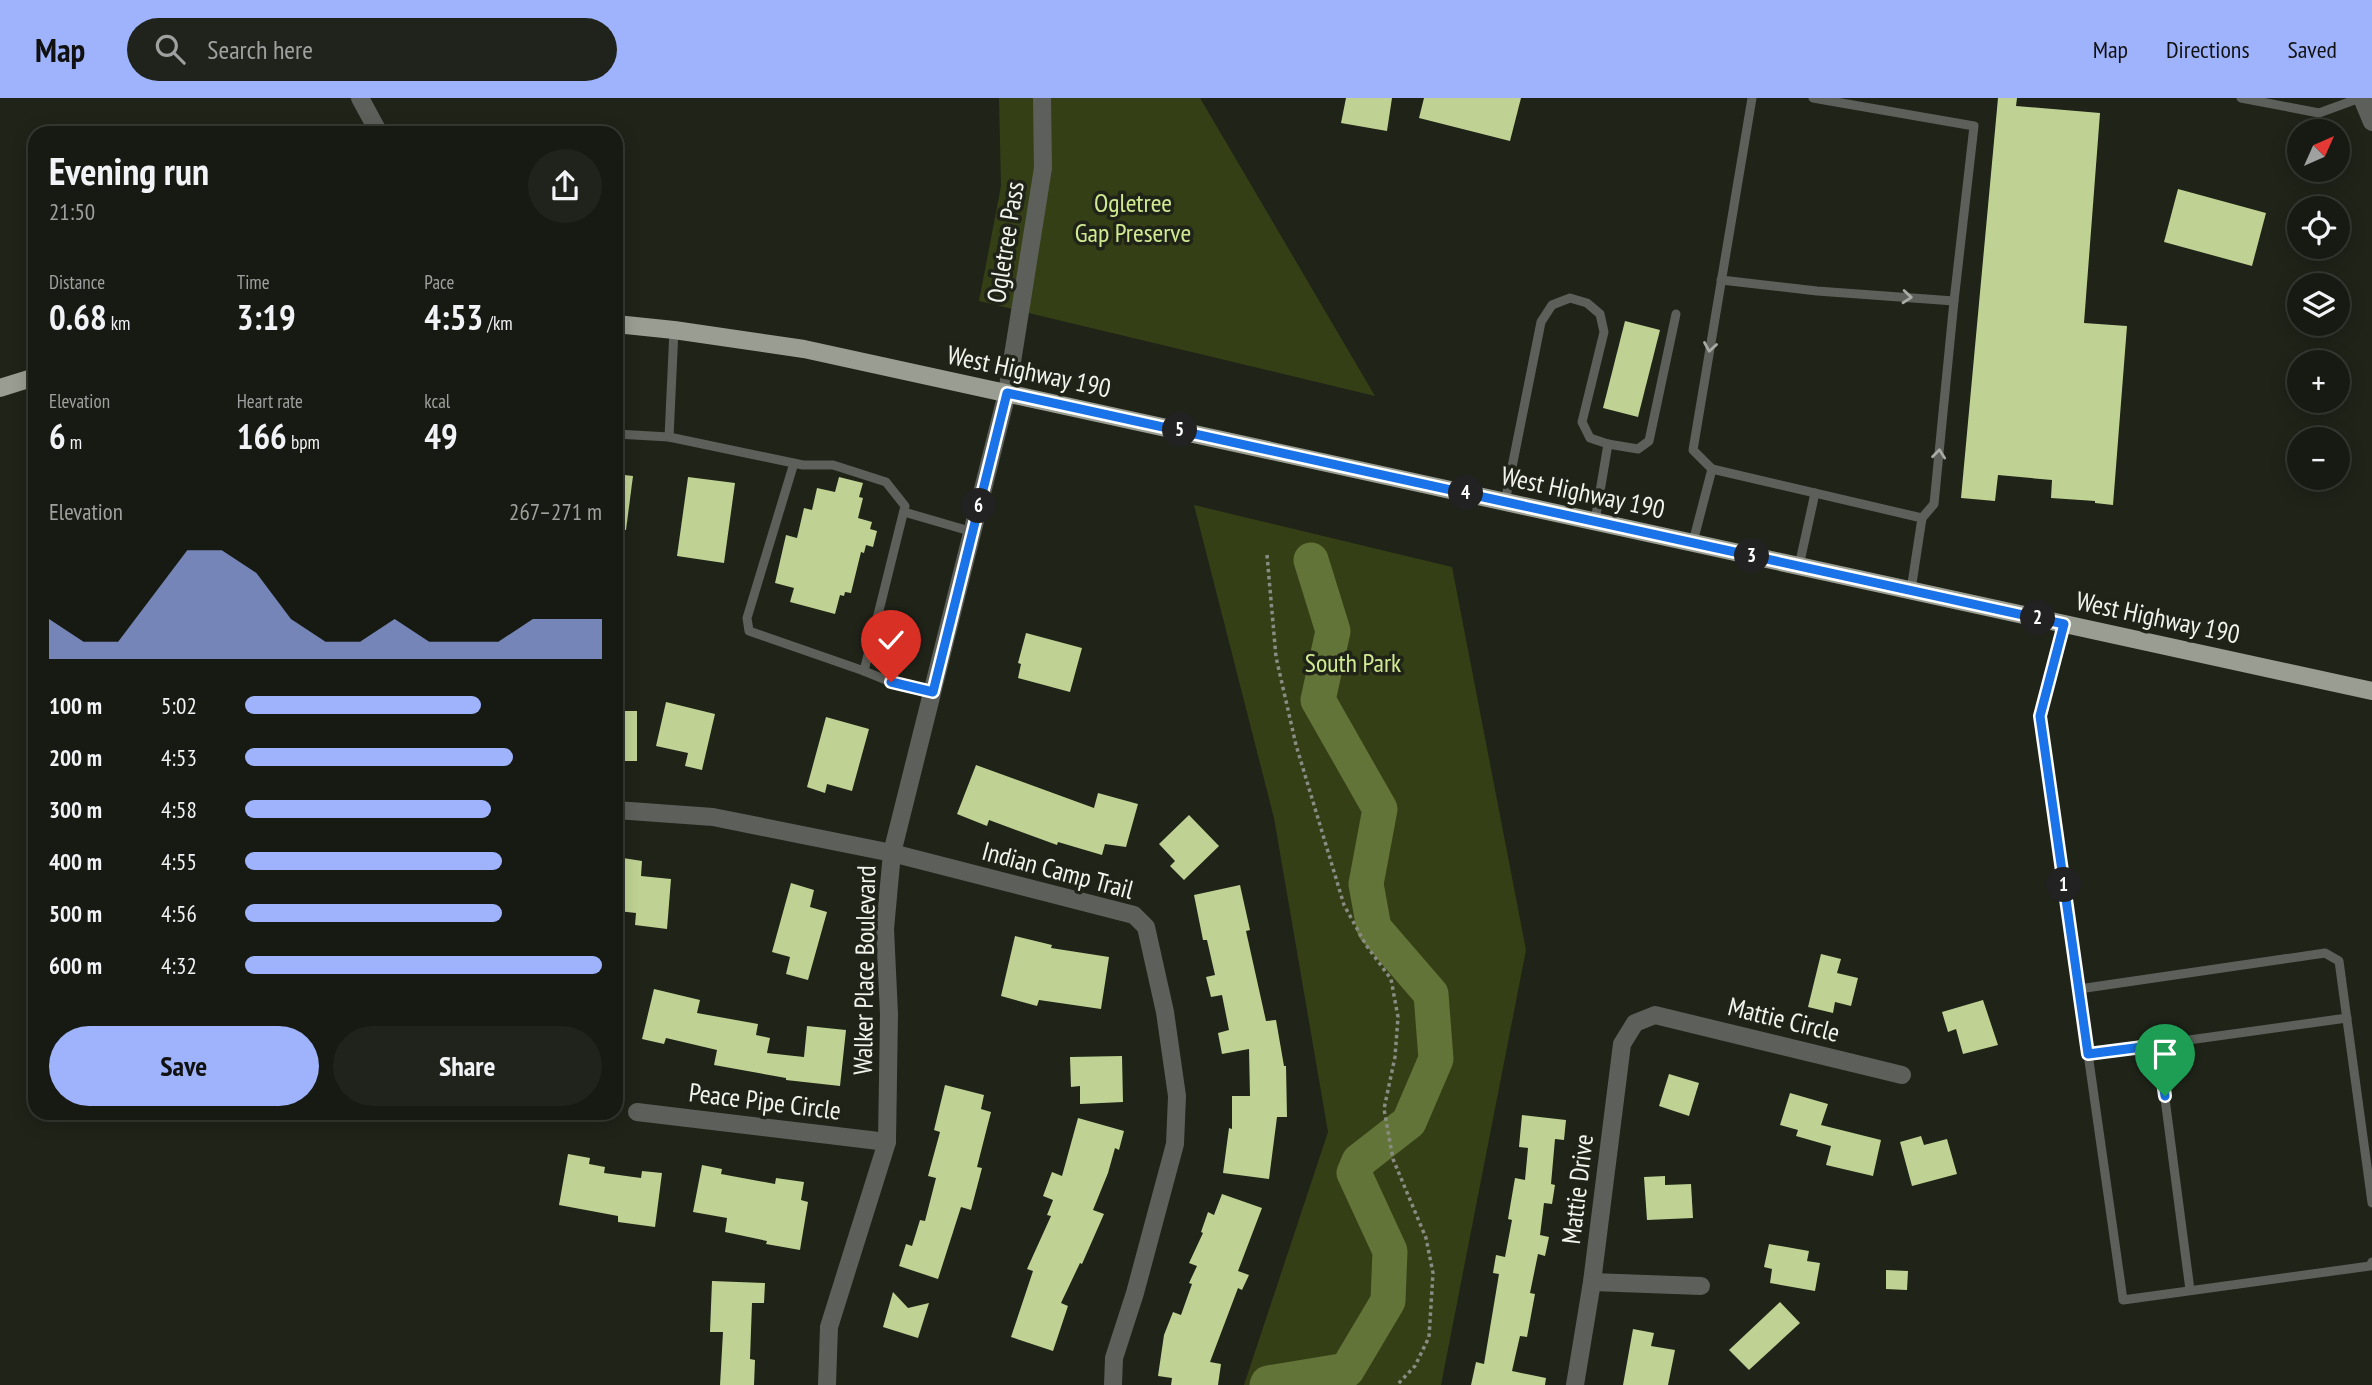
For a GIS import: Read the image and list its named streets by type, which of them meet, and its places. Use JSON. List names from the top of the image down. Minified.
{"streets":{"main road":["West Highway 190"],"street":["Ogletree Pass","Indian Camp Trail","Walker Place Boulevard","Mattie Circle","Peace Pipe Circle","Mattie Drive"]},"crossings":[["Ogletree Pass","West Highway 190"],["Ogletree Pass","Walker Place Boulevard"],["West Highway 190","Walker Place Boulevard"],["Indian Camp Trail","Walker Place Boulevard"],["Walker Place Boulevard","Peace Pipe Circle"],["Mattie Circle","Mattie Drive"]],"parks":["Ogletree Gap Preserve","South Park"],"north":"top right","page":{"header":"Map","search":"Search here","nav":["Map","Directions","Saved"],"map_buttons":["+","−"],"heading":["Evening run","21:50"],"stats":[["Distance","0.68 km"],["Time","3:19"],["Pace","4:53 /km"],["Elevation","6 m"],["Heart rate","166 bpm"],["kcal","49"]],"pins":["5","4","6","3","2","1"],"chart":["Elevation","267–271 m"],"list":[{"name":"100 m","note":"5:02"},{"name":"200 m","note":"4:53"},{"name":"300 m","note":"4:58"},{"name":"400 m","note":"4:55"},{"name":"500 m","note":"4:56"},{"name":"600 m","note":"4:32"}],"buttons":["Save","Share"]}}
